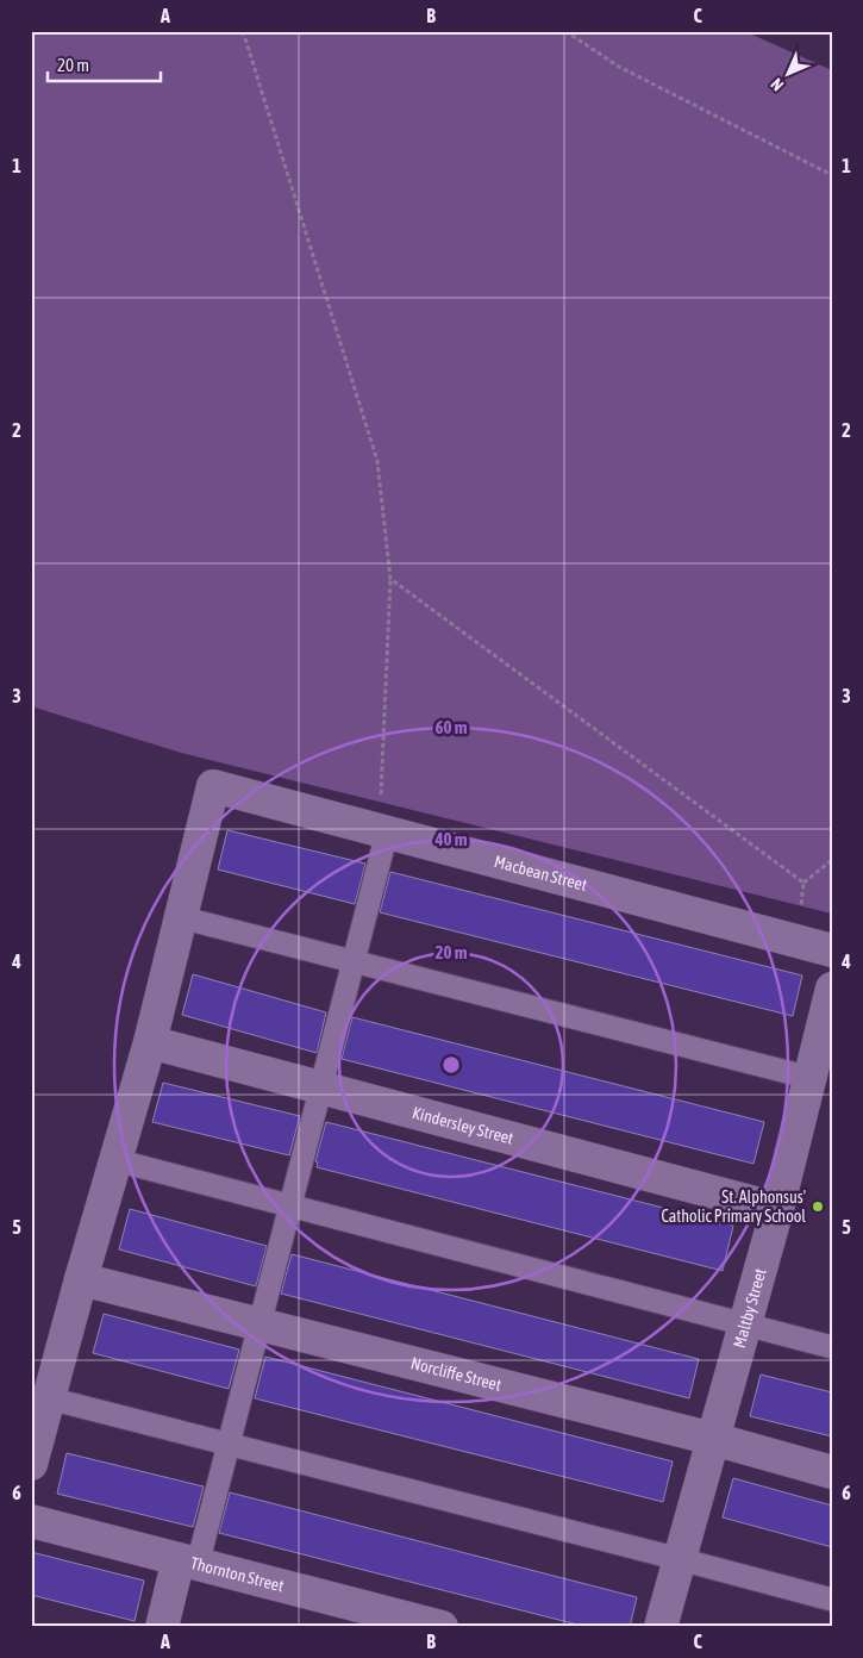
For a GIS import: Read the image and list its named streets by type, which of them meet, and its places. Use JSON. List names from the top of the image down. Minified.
{"streets":{"street":["Macbean Street","Kindersley Street","Maltby Street","Norcliffe Street","Thornton Street"]},"crossings":[["Kindersley Street","Maltby Street"],["Maltby Street","Norcliffe Street"]],"places":["St. Alphonsus' Catholic Primary School"],"scale_bar":"20 m","north":"bottom left","grid":{"columns":["A","B","C"],"rows":["1","2","3","4","5","6"]},"rings":["60 m","40 m","20 m"]}
